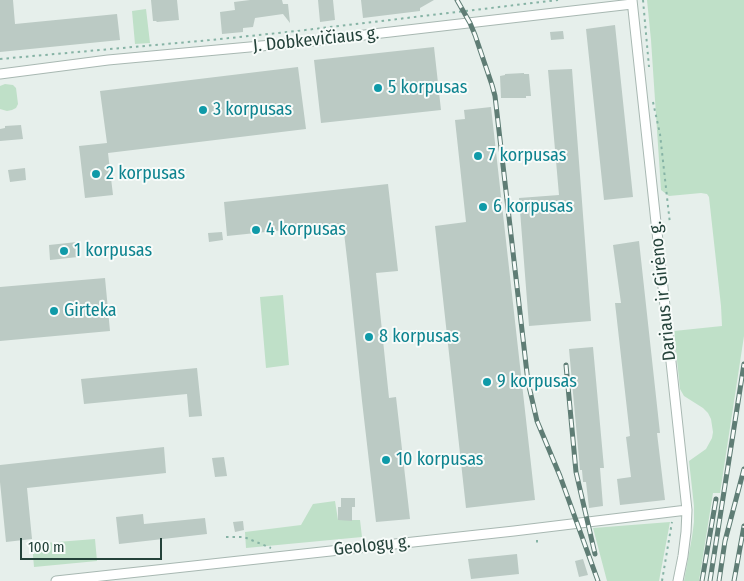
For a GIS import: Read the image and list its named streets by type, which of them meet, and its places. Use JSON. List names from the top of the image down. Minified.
{"streets":{"street":["J. Dobkevičiaus g.","Dariaus ir Girėno g.","Geologų g."]},"crossings":[["J. Dobkevičiaus g.","Dariaus ir Girėno g."],["Dariaus ir Girėno g.","Geologų g."]],"places":["5 korpusas","3 korpusas","7 korpusas","2 korpusas","6 korpusas","4 korpusas","1 korpusas","Girteka","8 korpusas","9 korpusas","10 korpusas"],"scale_bar":"100 m"}
